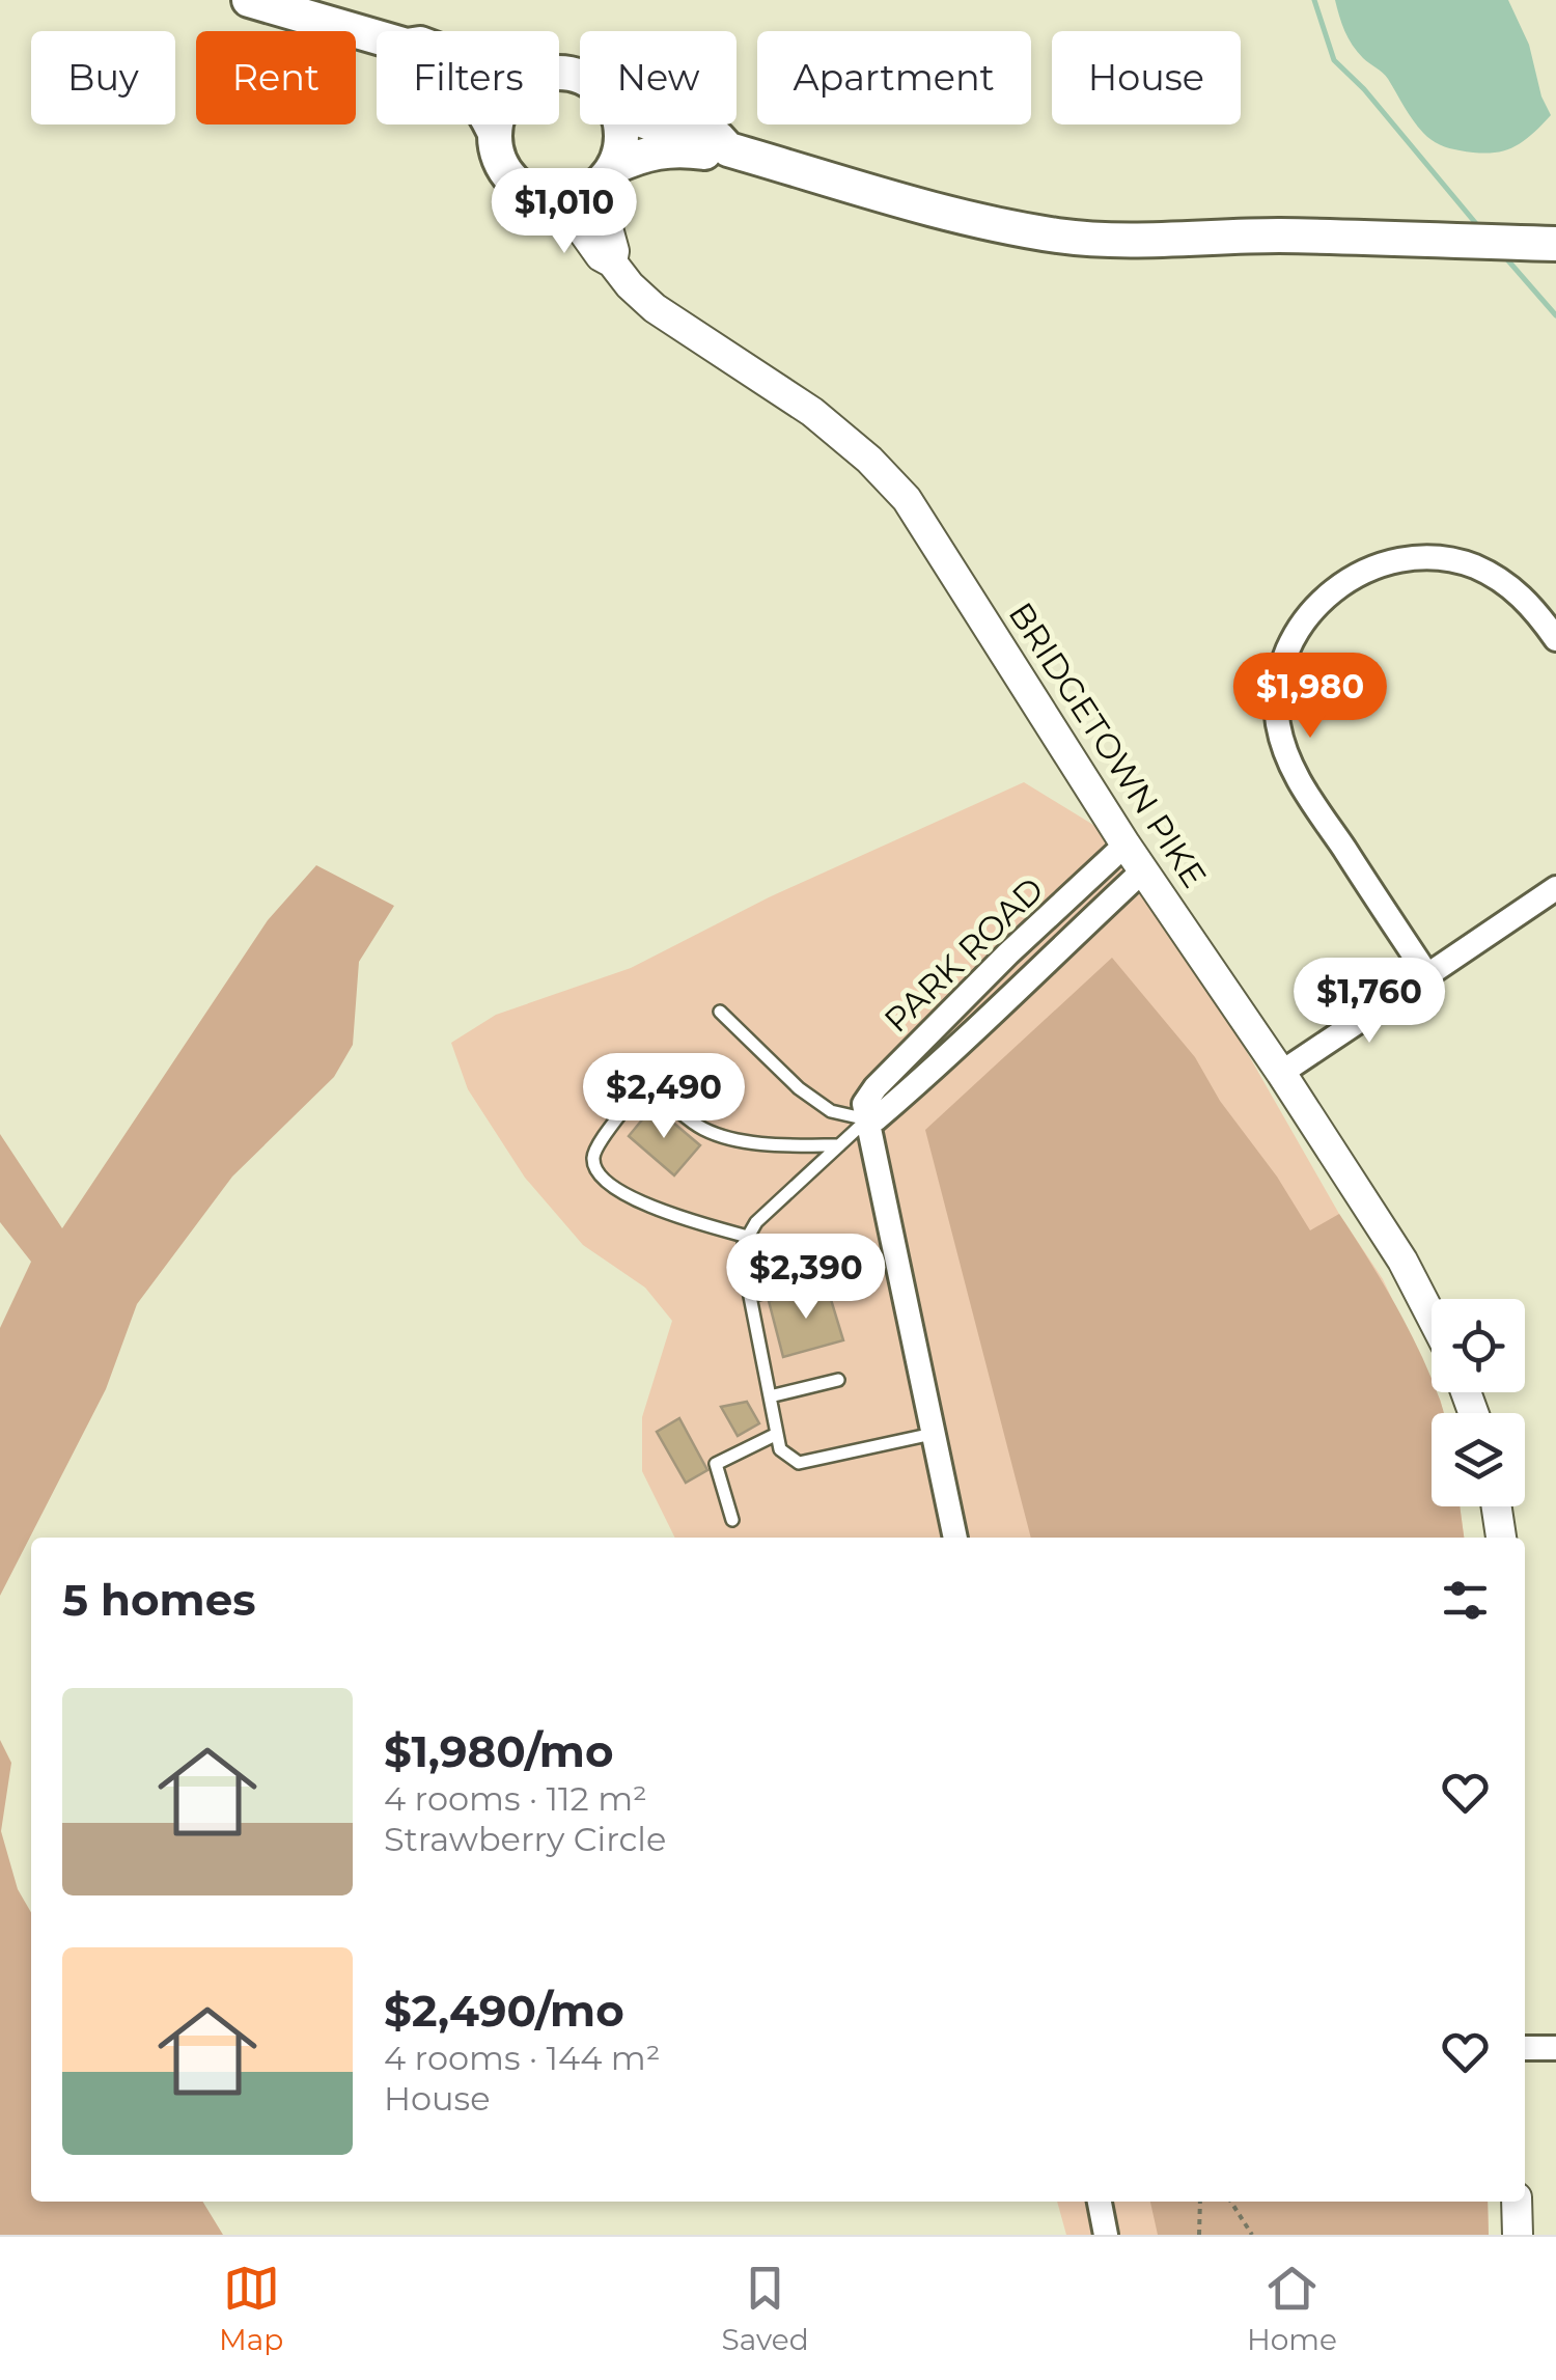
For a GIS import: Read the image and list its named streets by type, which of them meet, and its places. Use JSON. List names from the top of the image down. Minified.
{"streets":{"street":["BRIDGETOWN PIKE","PARK ROAD"]},"crossings":[["BRIDGETOWN PIKE","PARK ROAD"]],"page":{"chip":["Buy","Rent","Filters","New","Apartment","House"],"price":["$1,010","$1,980","$1,760","$2,490","$2,390"],"heading":"5 homes","list":[{"name":"$1,980/mo","note":"4 rooms · 112 m² · Strawberry Circle"},{"name":"$2,490/mo","note":"4 rooms · 144 m² · House"}],"tabs":["Map","Saved","Home"]}}
